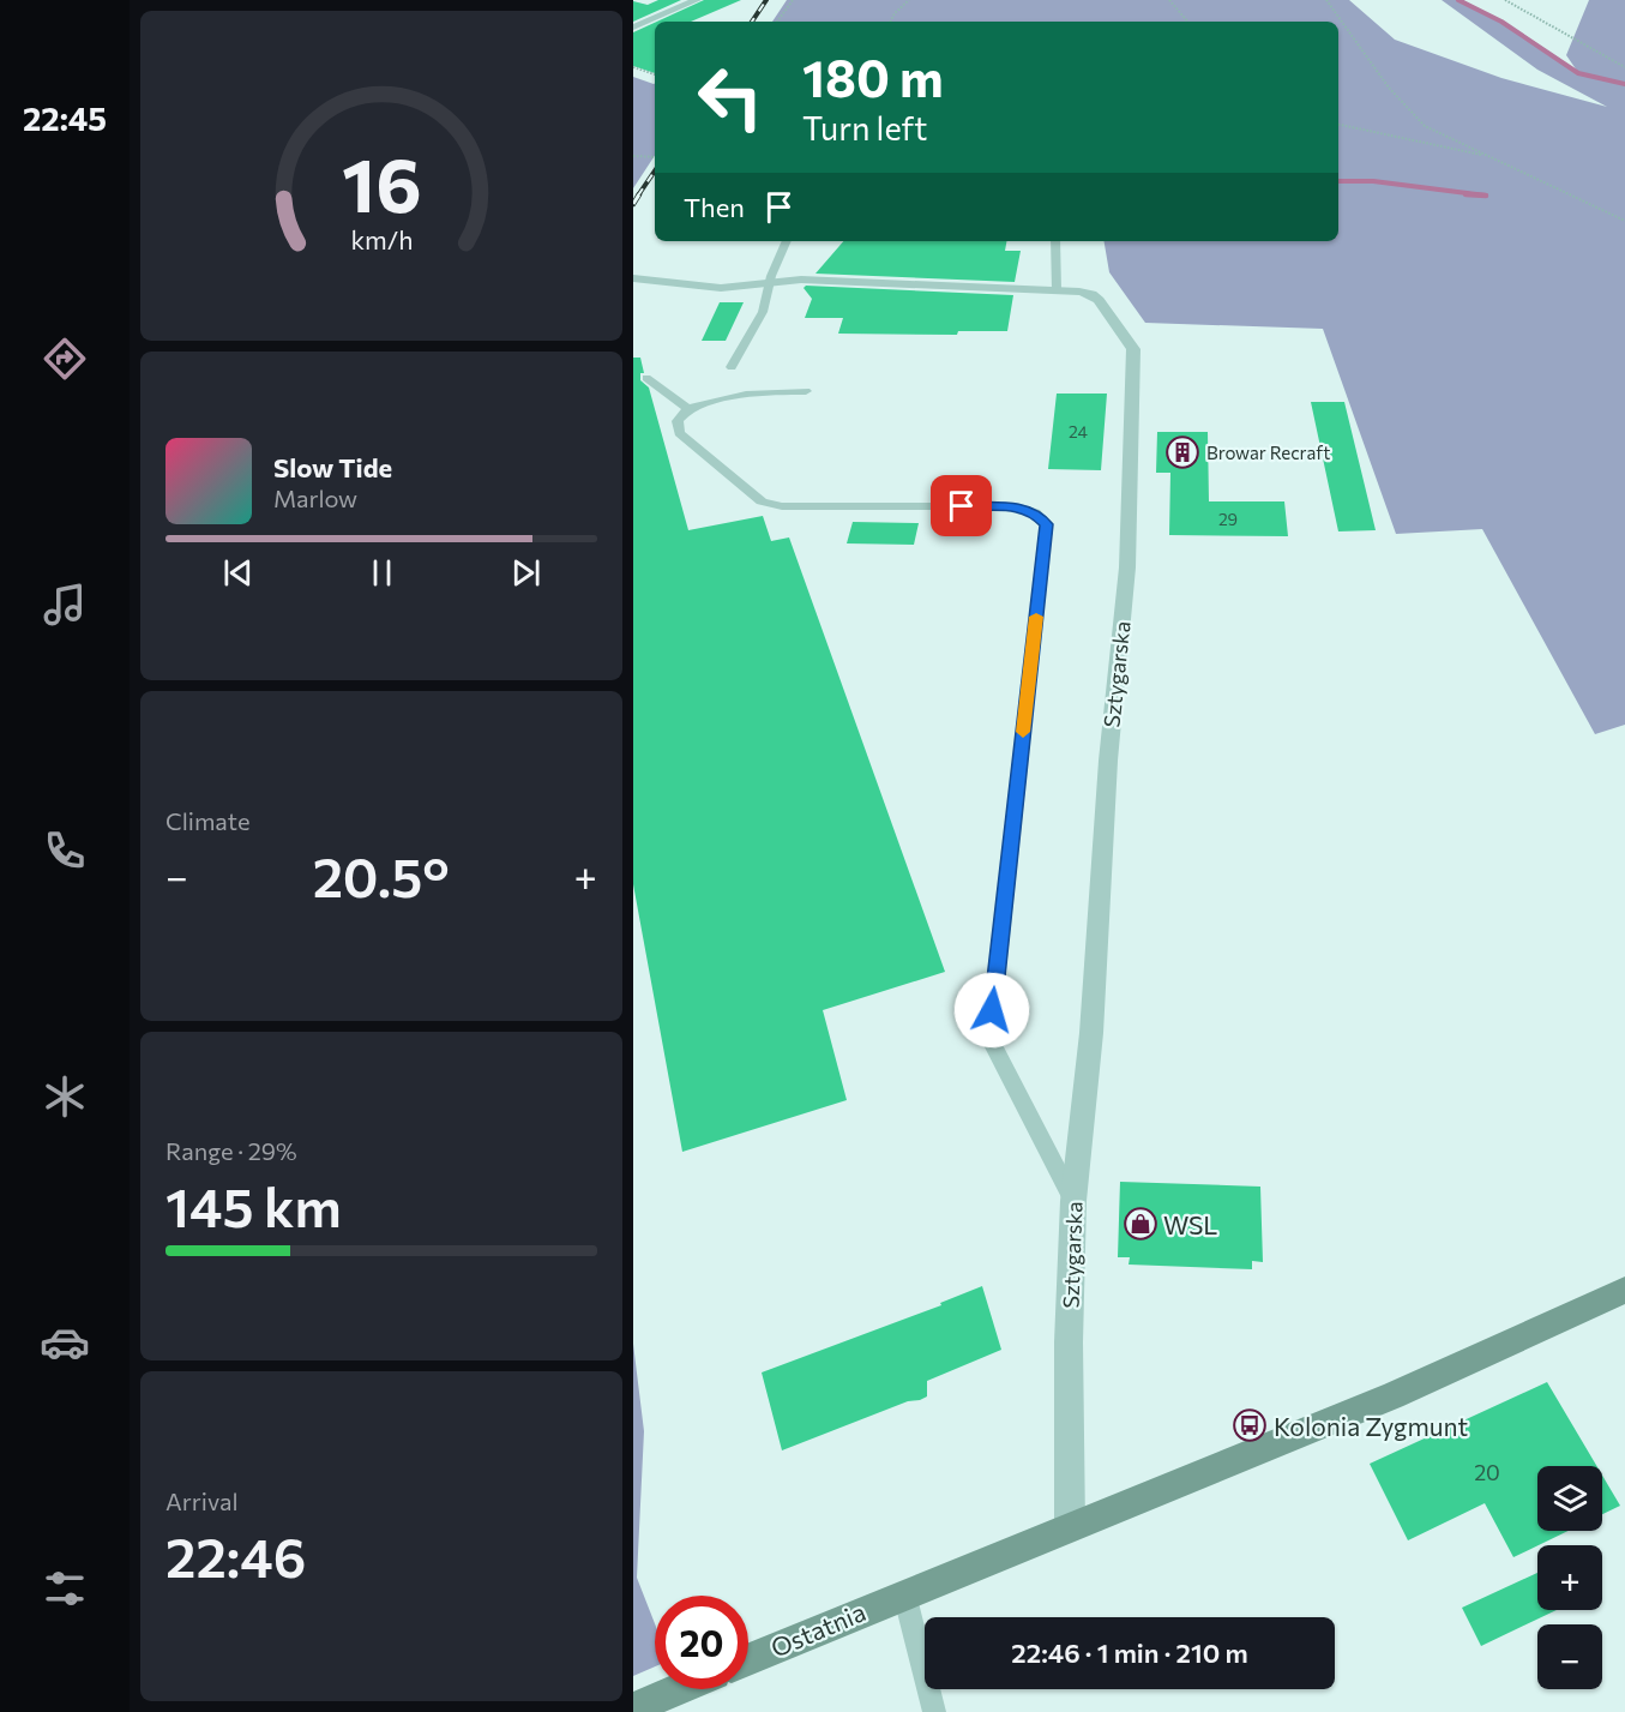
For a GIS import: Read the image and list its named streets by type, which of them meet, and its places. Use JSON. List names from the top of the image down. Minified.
{"streets":{"street":["Sztygarska","Ostatnia"]},"places":{"building":["Browar Recraft"],"shop":["WSL"],"bus stop":["Kolonia Zygmunt"]},"house_numbers":["24","29","20"],"page":{"tabs":"22:45","turn":["180 m","Turn left"],"then":"Then","song":["Slow Tide","Marlow"],"tile":["Climate",["Range · 29%","145 km"],["Arrival","22:46"]],"heat":["−","20.5°","+"],"map_buttons":["+","−"],"limit":"20","trip":"22:46 · 1 min · 210 m","gauge":["16","km/h"]}}
